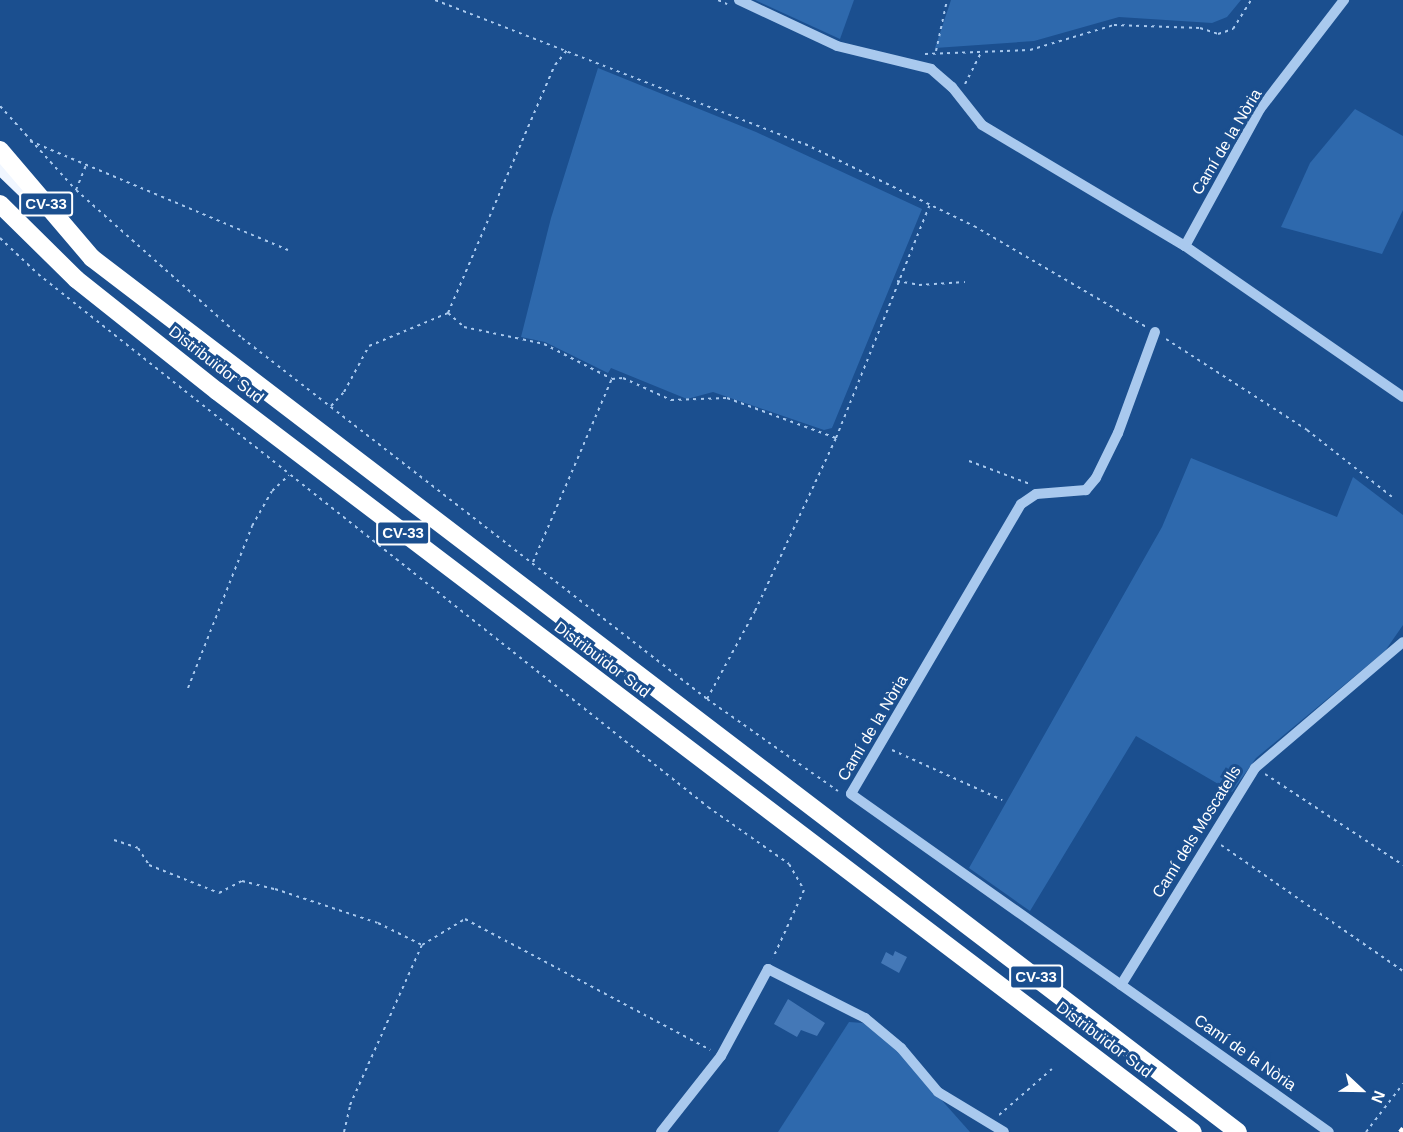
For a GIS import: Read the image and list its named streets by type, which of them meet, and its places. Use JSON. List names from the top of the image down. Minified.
{"streets":{"highway":["CV-33","Distribuïdor Sud"],"street":["Camí de la Nòria","Camí dels Moscatells"]},"crossings":[["Camí de la Nòria","Camí dels Moscatells"],["CV-33","Distribuïdor Sud"]],"north":"right"}
